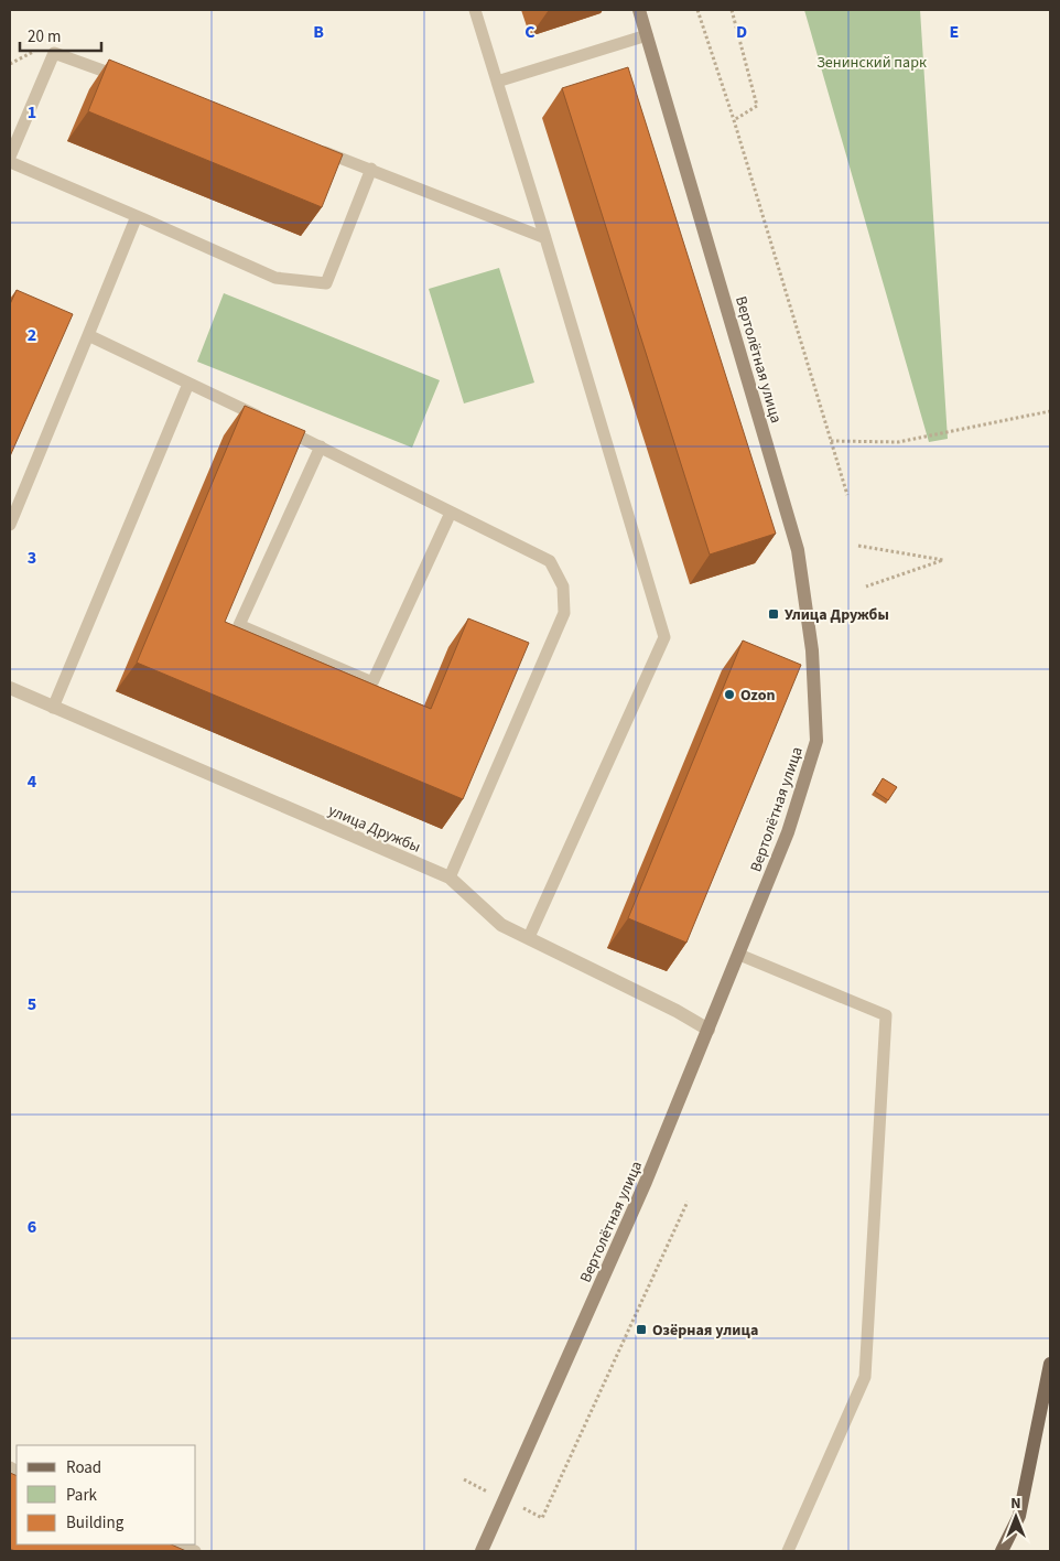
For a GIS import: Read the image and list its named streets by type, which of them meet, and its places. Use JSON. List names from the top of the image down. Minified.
{"streets":{"street":["Вертолётная улица","улица Дружбы"]},"crossings":[["Вертолётная улица","улица Дружбы"]],"parks":["Зенинский парк"],"places":{"transit":["Улица Дружбы","Озёрная улица"],"other":["Ozon"]},"legend":["Road","Park","Building"],"scale_bar":"20 m","north":"top","grid":{"columns":["B","C","D","E"],"rows":["1","2","3","4","5","6"]}}
